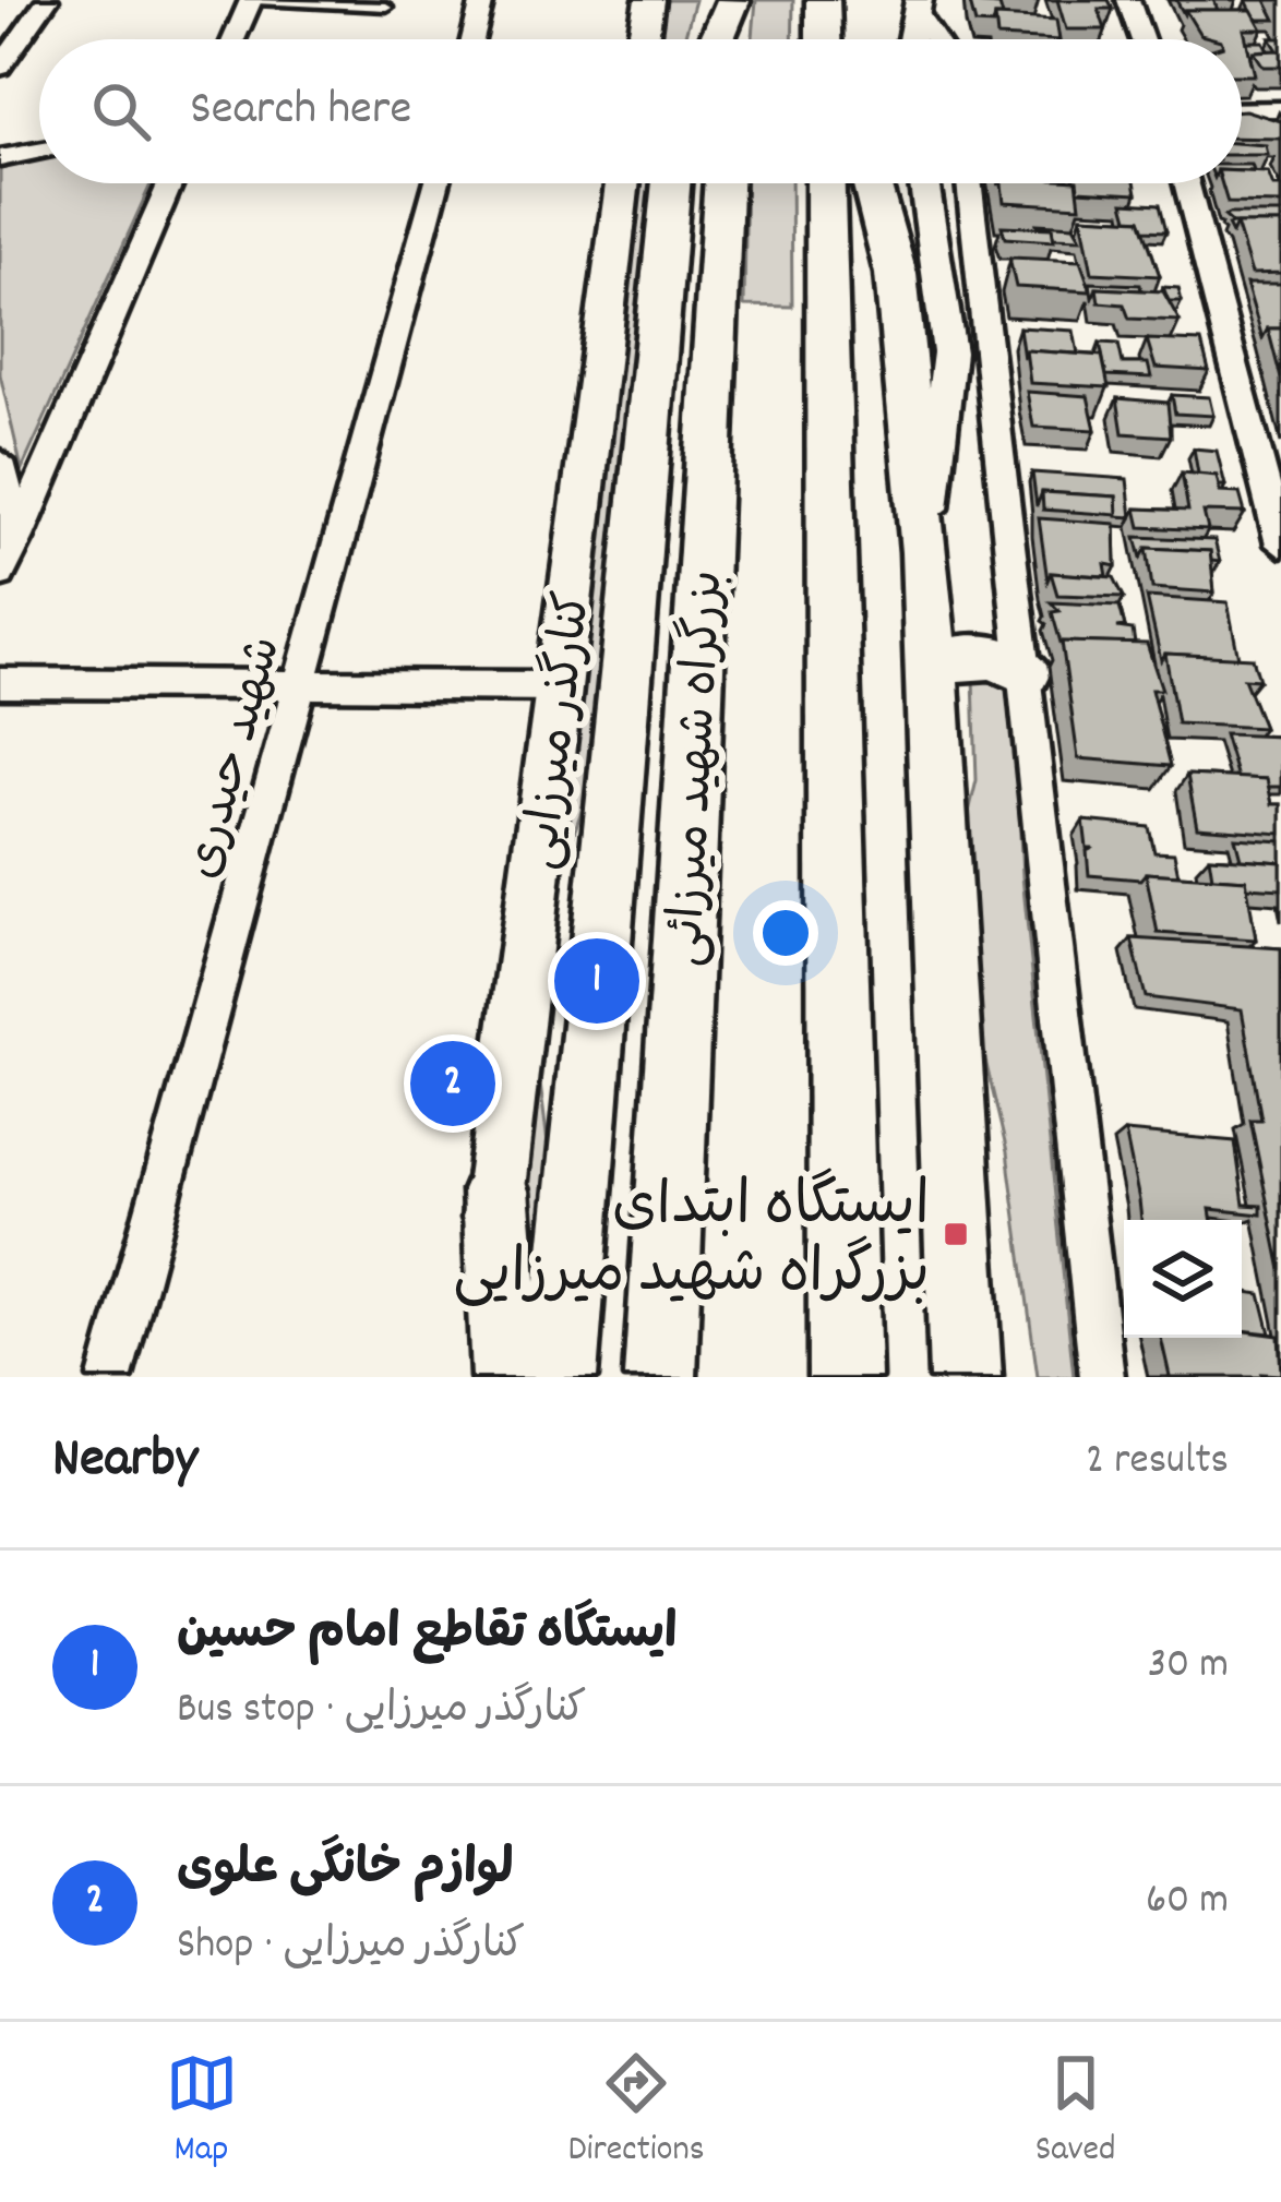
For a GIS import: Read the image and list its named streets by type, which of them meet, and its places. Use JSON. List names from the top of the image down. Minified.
{"streets":{"highway":["بزرگراه شهید میرزائی"],"main road":["کنارگذر میرزایی"],"street":["شهید حیدری"]},"places":{"transit":["ایستگاه ابتدای بزرگراه شهید میرزایی"]},"page":{"search":"Search here","pins":["1","2"],"heading":["Nearby","2 results"],"list":[{"mark":"1","name":"ایستگاه تقاطع امام حسین","note":"Bus stop · کنارگذر میرزایی","value":"30 m"},{"mark":"2","name":"لوازم خانگی علوی","note":"Shop · کنارگذر میرزایی","value":"60 m"}],"nav":["Map","Directions","Saved"]}}
